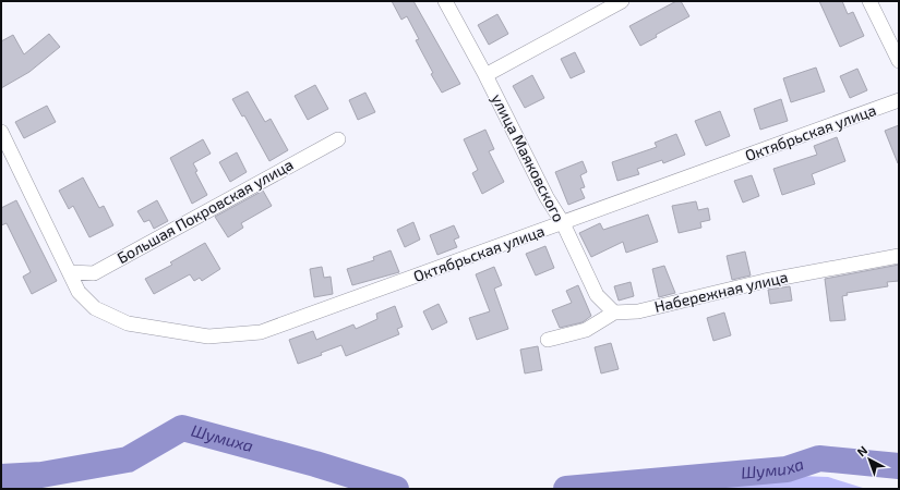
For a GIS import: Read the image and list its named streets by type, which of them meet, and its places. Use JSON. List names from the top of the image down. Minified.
{"streets":{"street":["Октябрьская улица","улица Маяковского","Большая Покровская улица","Набережная улица"]},"crossings":[["Октябрьская улица","улица Маяковского"],["Октябрьская улица","Большая Покровская улица"],["улица Маяковского","Набережная улица"]],"water":["Шумиха"],"north":"top left"}
